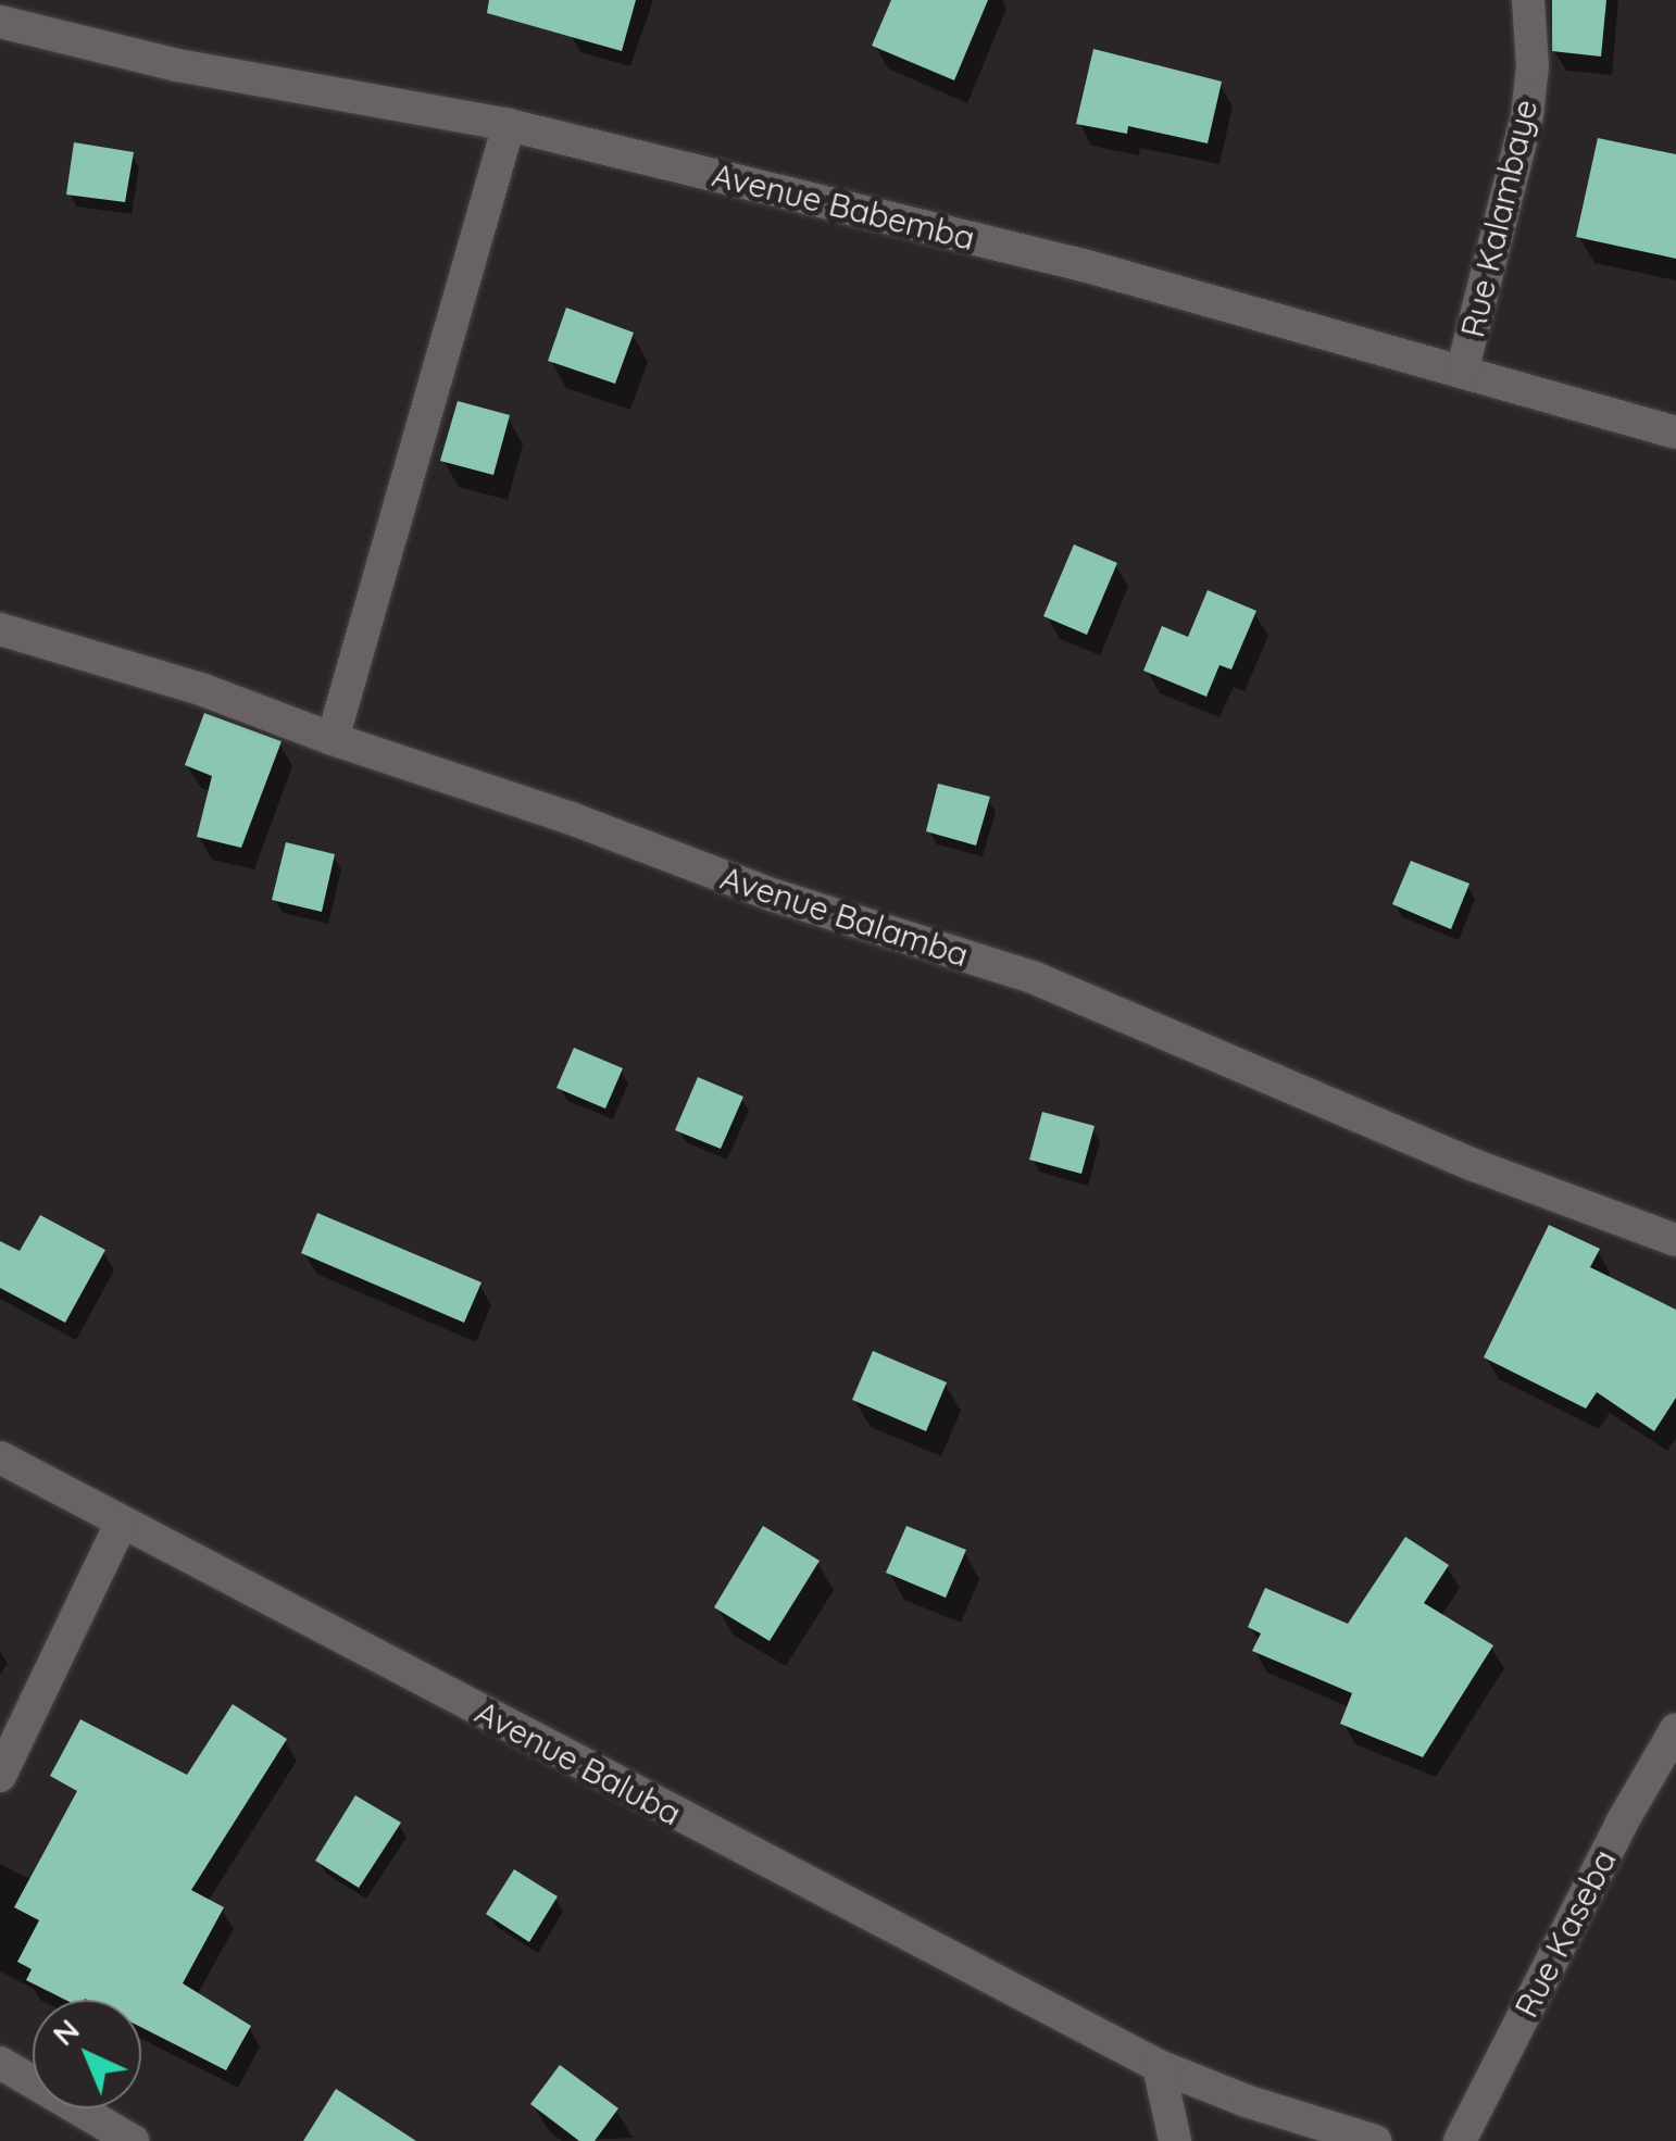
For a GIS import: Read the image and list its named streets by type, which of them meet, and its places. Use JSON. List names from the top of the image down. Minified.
{"streets":{"street":["Avenue Babemba","Rue Kalambaye","Avenue Balamba","Avenue Baluba","Rue Kaseba"]},"crossings":[["Avenue Babemba","Rue Kalambaye"]],"north":"top left"}
